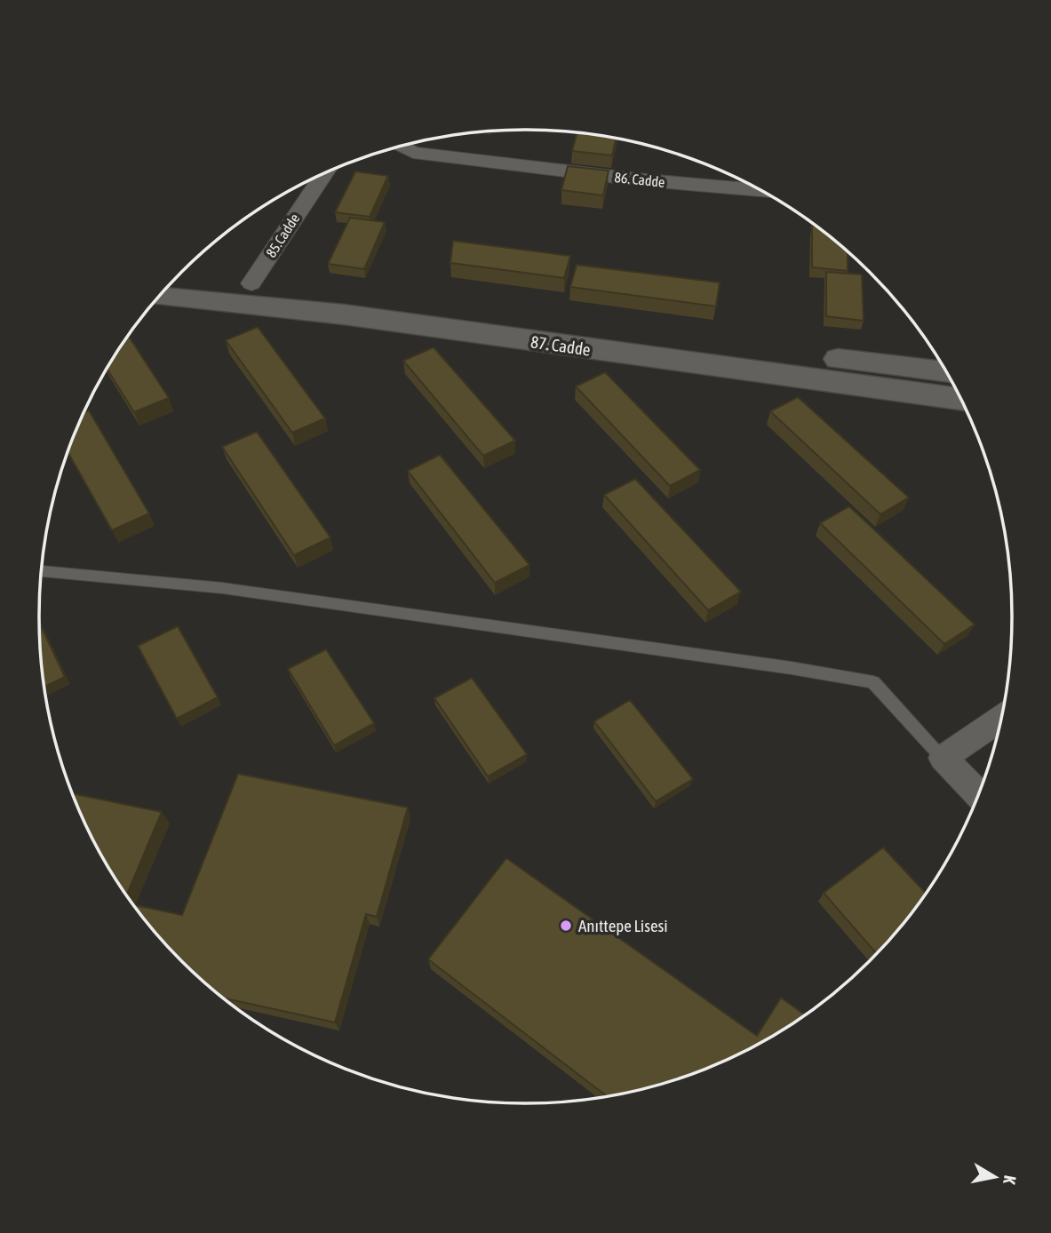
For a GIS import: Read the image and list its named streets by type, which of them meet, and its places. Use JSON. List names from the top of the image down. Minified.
{"streets":{"street":["86. Cadde","85.Cadde","87. Cadde"]},"crossings":[["85.Cadde","87. Cadde"]],"places":["Anıttepe Lisesi"],"north":"right"}
